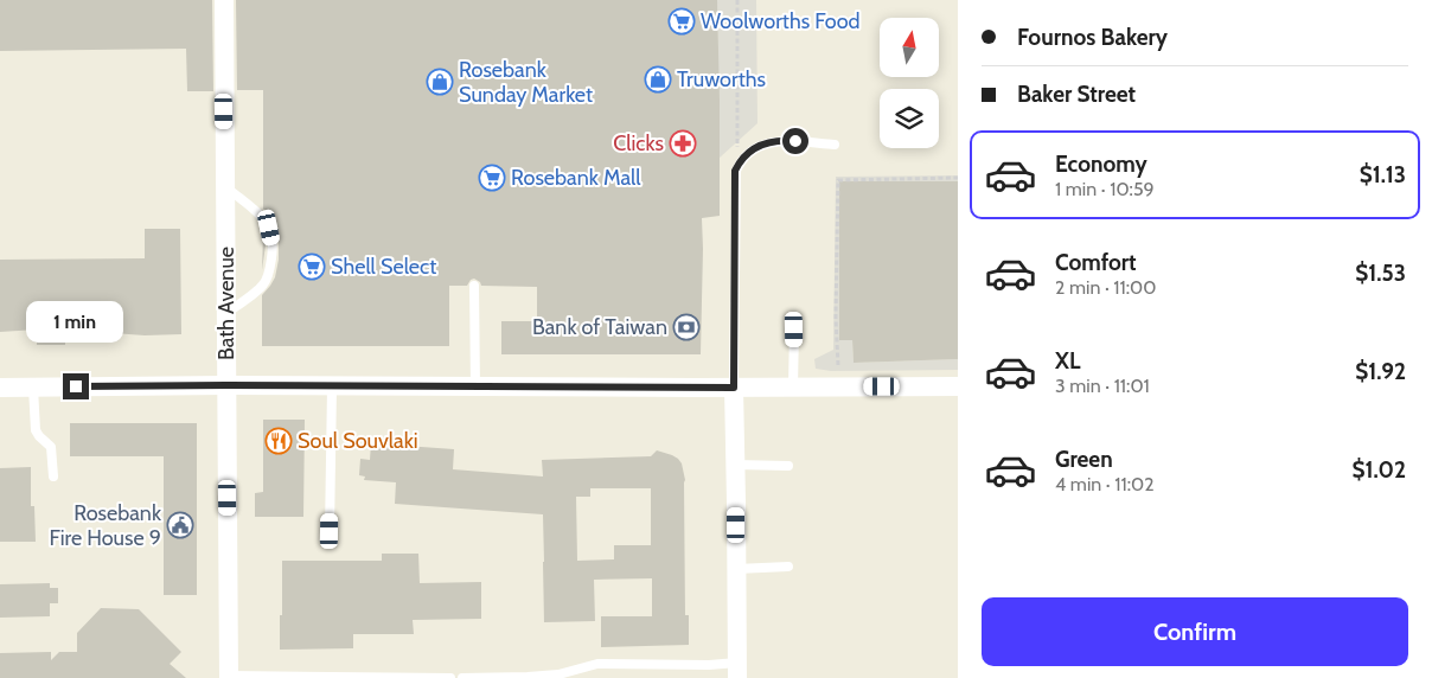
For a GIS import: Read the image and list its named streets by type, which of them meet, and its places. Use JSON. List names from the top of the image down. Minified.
{"streets":{"street":["Bath Avenue"]},"places":{"supermarket":["Woolworths Food","Rosebank Mall","Shell Select"],"shop":["Truworths","Rosebank Sunday Market"],"pharmacy":["Clicks"],"bank":["Bank of Taiwan"],"restaurant":["Soul Souvlaki"],"public building":["Rosebank Fire House 9"]},"north":"top","page":{"banner":["Fournos Bakery","Baker Street"],"list":[{"name":"Economy","note":"1 min · 10:59","value":"$1.13"},{"name":"Comfort","note":"2 min · 11:00","value":"$1.53"},{"name":"XL","note":"3 min · 11:01","value":"$1.92"},{"name":"Green","note":"4 min · 11:02","value":"$1.02"}],"bubble":"1 min","buttons":"Confirm"}}
